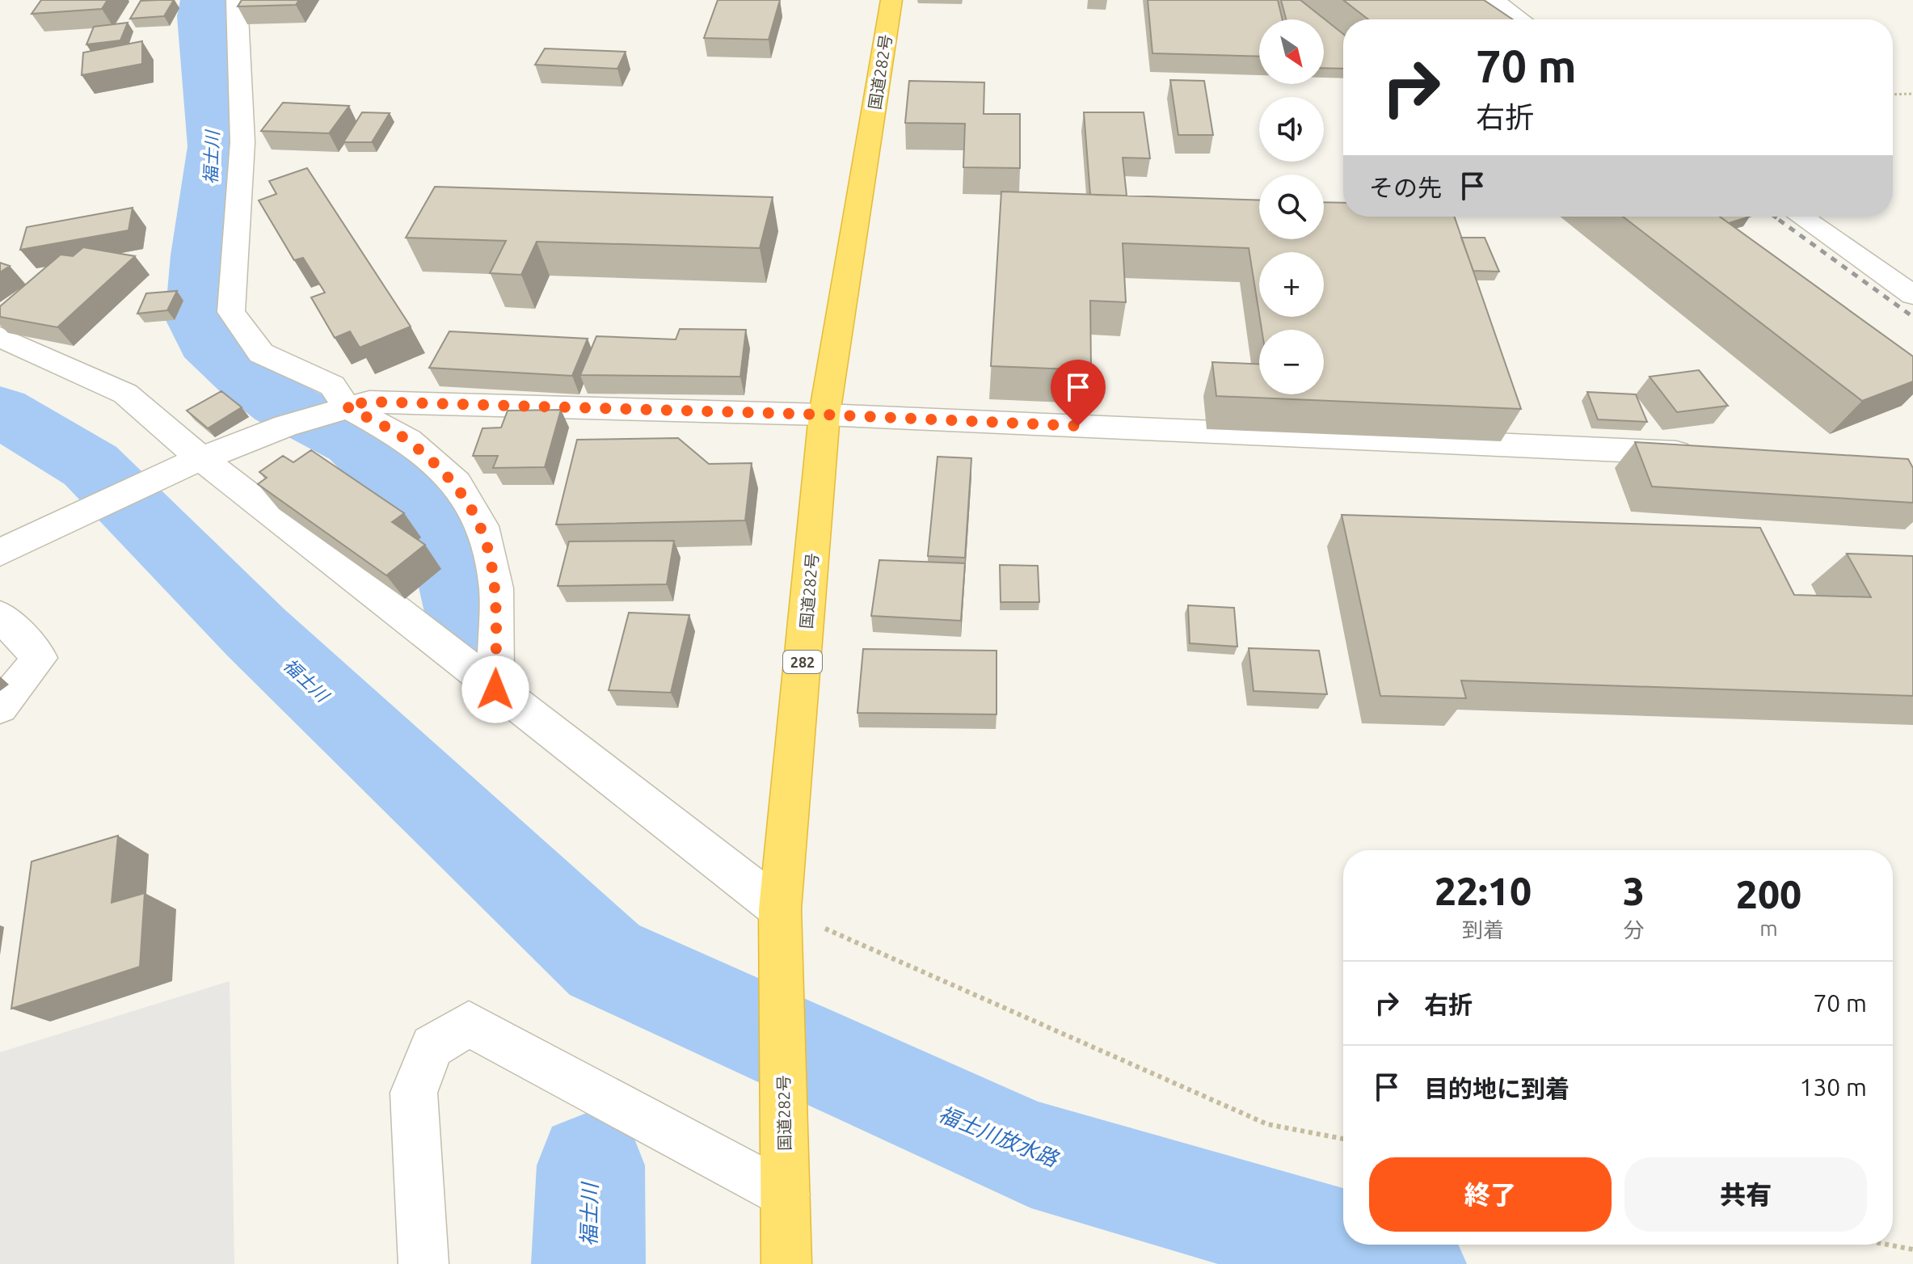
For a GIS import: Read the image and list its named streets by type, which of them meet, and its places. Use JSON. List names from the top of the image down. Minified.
{"streets":{"highway":["国道282号","282"]},"water":["福士川","福士川放水路"],"north":"bottom right","page":{"map_buttons":["+","−"],"turn":["70 m","右折"],"then":"その先","eta":["22:10","到着","3","分","200","m"],"list":[{"name":"右折","value":"70 m"},{"name":"目的地に到着","value":"130 m"}],"buttons":["終了","共有"]}}
